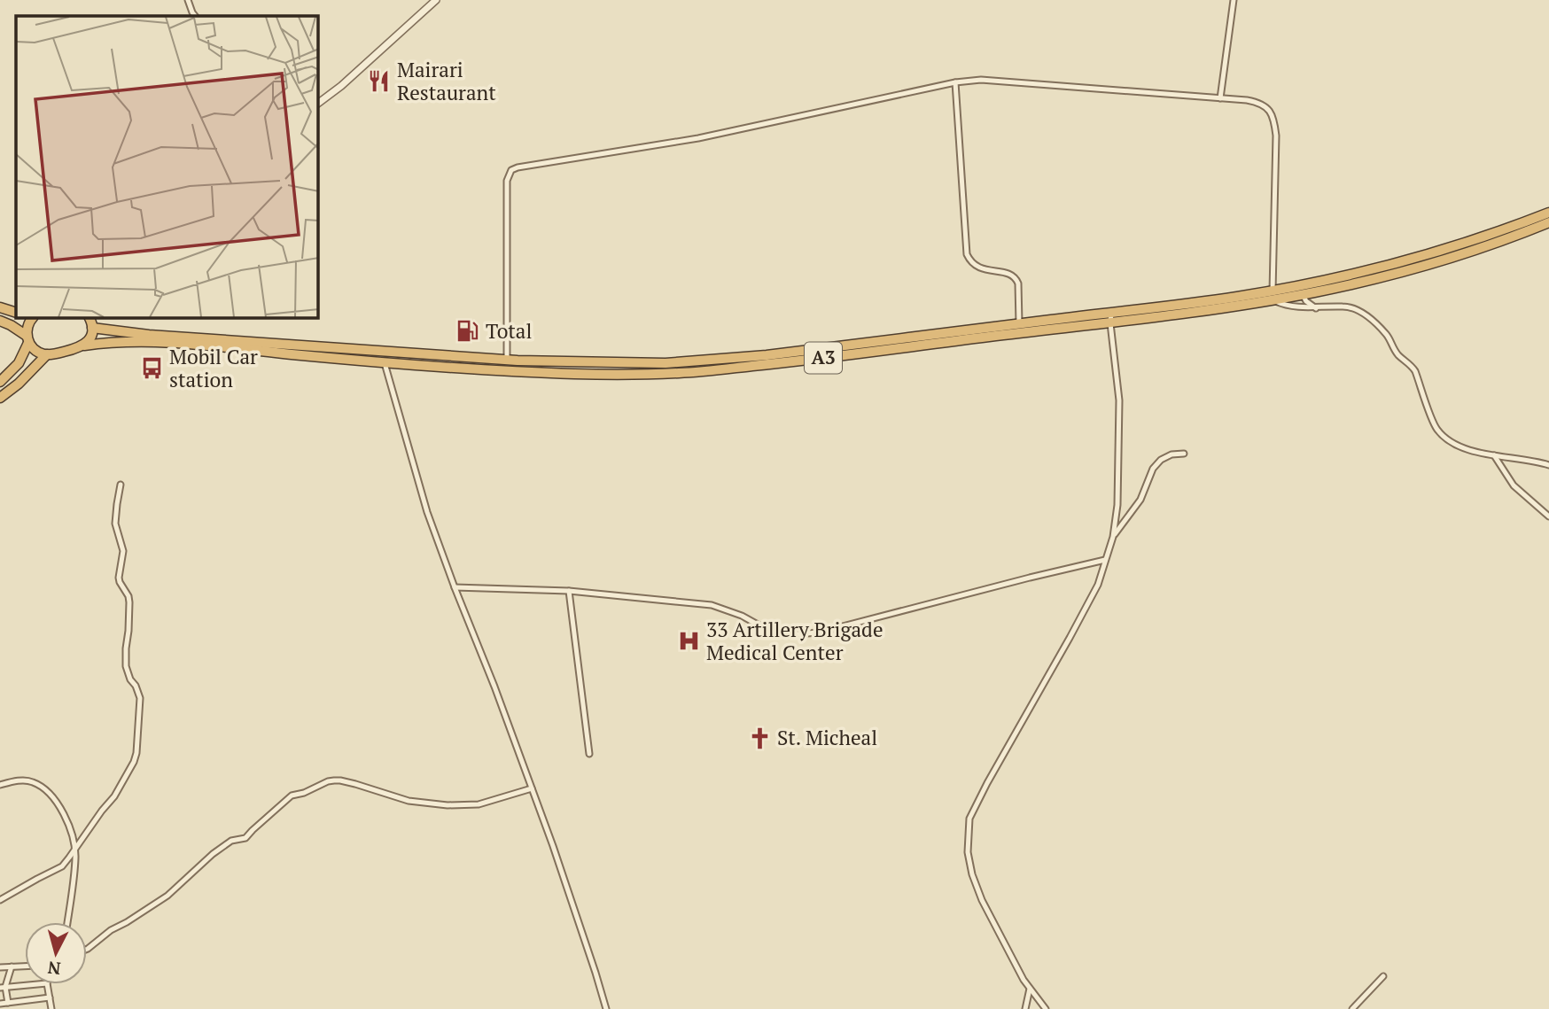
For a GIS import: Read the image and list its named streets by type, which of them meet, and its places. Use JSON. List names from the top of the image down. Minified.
{"streets":{"highway":["A3"]},"places":{"restaurant":["Mairari Restaurant"],"fuel station":["Total"],"bus stop":["Mobil Car station"],"hospital":["33 Artillery Brigade Medical Center"],"church":["St. Micheal"]},"north":"bottom"}
